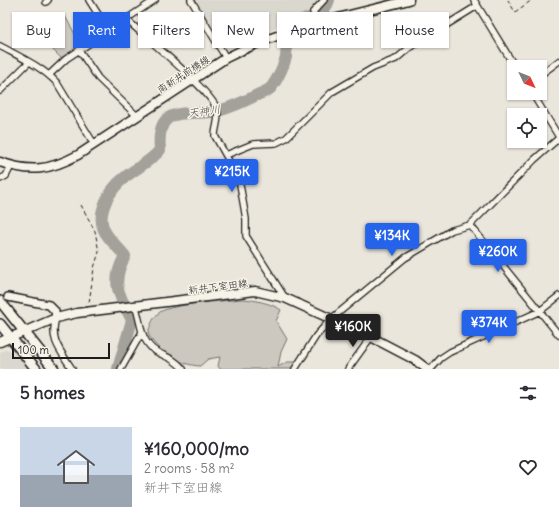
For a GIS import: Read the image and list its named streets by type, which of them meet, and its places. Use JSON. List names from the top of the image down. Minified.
{"streets":{"main road":["南新井前橋線","新井下室田線"]},"water":["天神川"],"scale_bar":"100 m","north":"bottom right","page":{"chip":["Buy","Rent","Filters","New","Apartment","House"],"price":["¥215K","¥134K","¥260K","¥374K","¥160K"],"scale":"100 m","heading":"5 homes","list":[{"name":"¥160,000/mo","note":"2 rooms · 58 m² · 新井下室田線"}]}}
